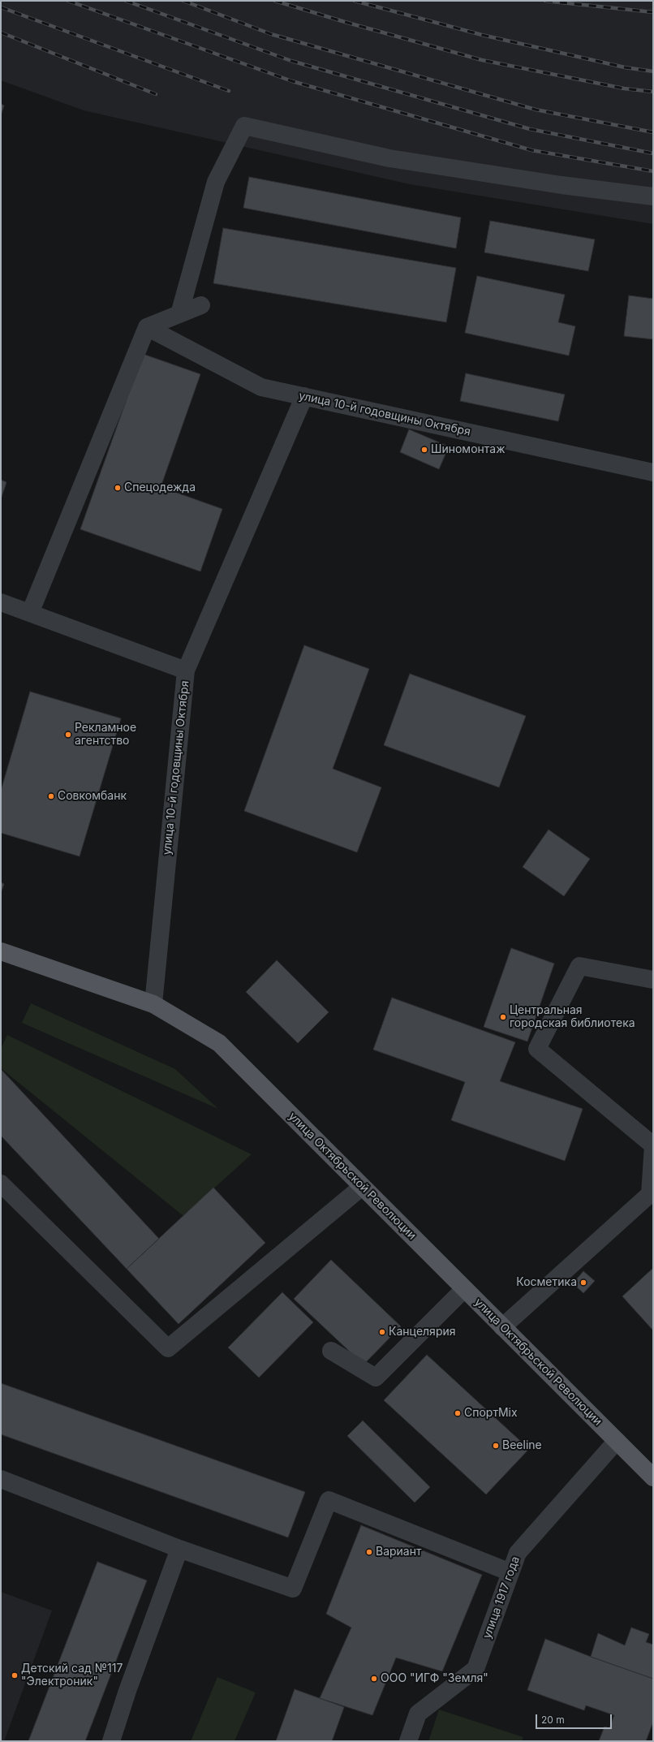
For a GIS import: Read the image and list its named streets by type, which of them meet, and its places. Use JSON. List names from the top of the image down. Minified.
{"streets":{"main road":["улица Октябрьской Революции"],"street":["улица 10-й годовщины Октября","улица 1917 года"]},"crossings":[["улица 10-й годовщины Октября","улица Октябрьской Революции"],["улица Октябрьской Революции","улица 1917 года"]],"places":["Шиномонтаж","Спецодежда","Рекламное агентство","Совкомбанк","Центральная городская библиотека","Косметика","Канцелярия","СпортMix","Beeline","Вариант","Детский сад №117 \"Электроник\"","ООО \"ИГФ \"Земля\""],"scale_bar":"20 m"}
